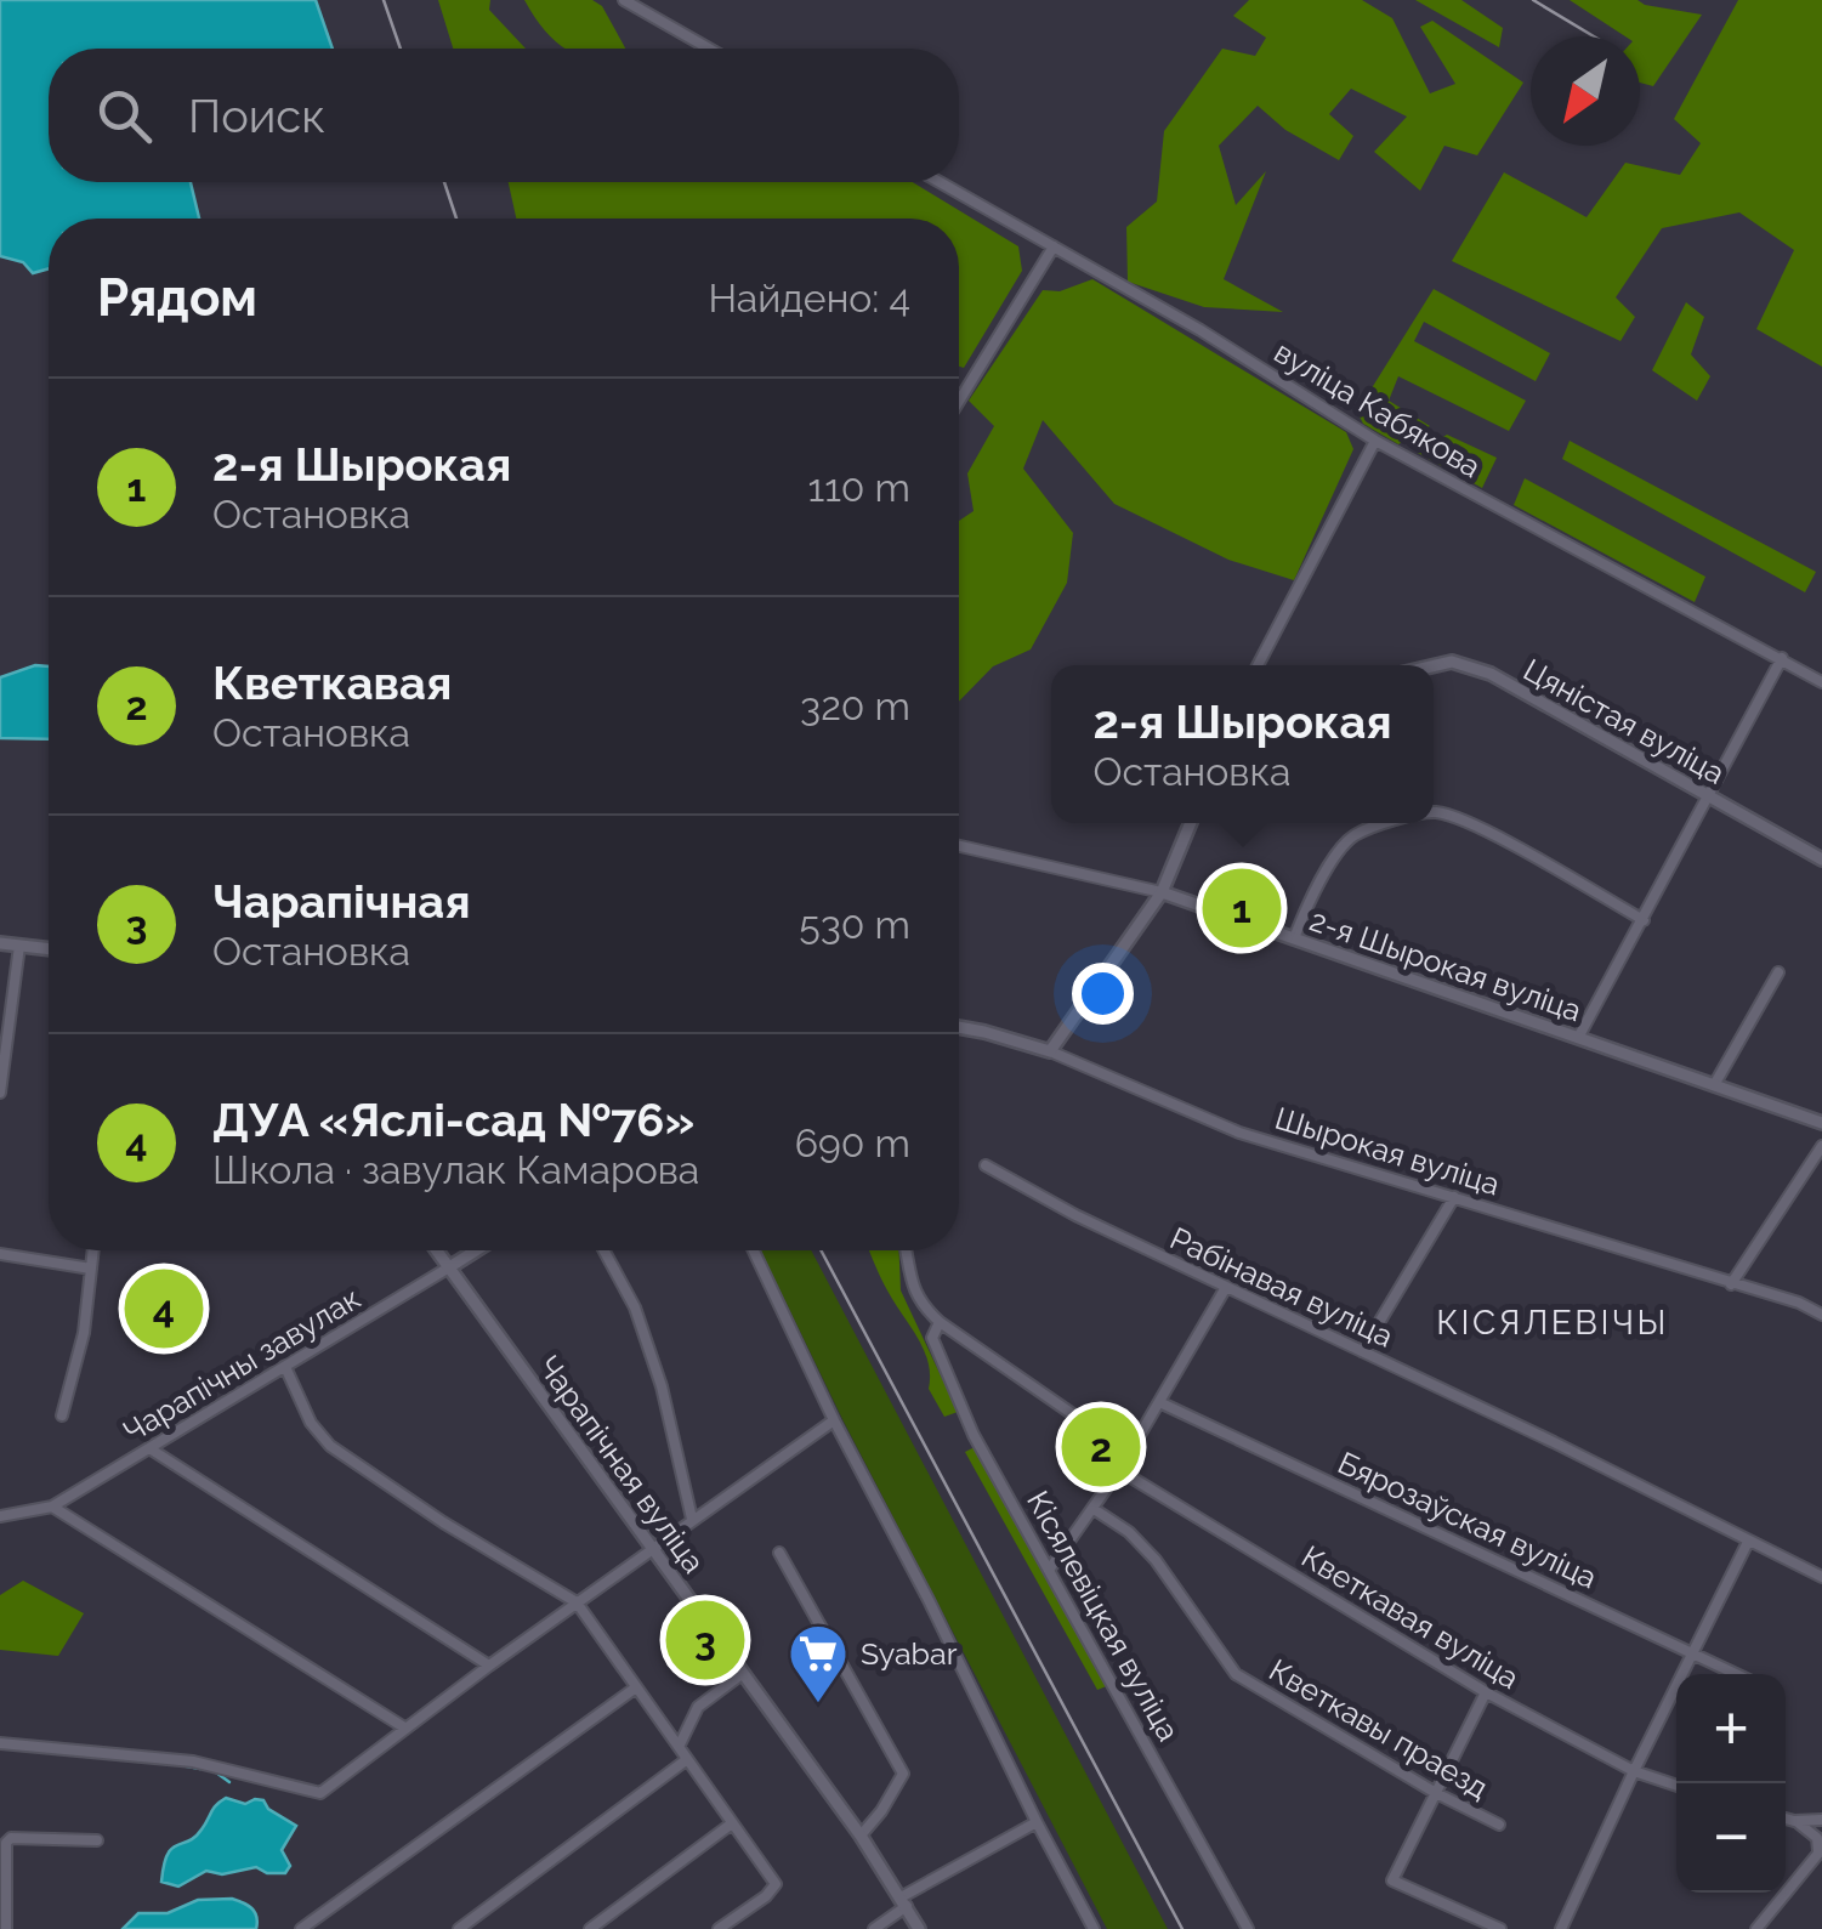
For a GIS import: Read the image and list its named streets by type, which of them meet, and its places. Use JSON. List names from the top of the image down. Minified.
{"streets":{"street":["вуліца Кабякова","Цяністая вуліца","2-я Шырокая вуліца","Шырокая вуліца","Рабінавая вуліца","Чарапічны завулак","Чарапічная вуліца","Бярозаўская вуліца","Кісялевіцкая вуліца","Кветкавая вуліца","Кветкавы праезд"]},"crossings":[["Чарапічны завулак","Чарапічная вуліца"]],"districts":["КІСЯЛЕВІЧЫ"],"places":{"supermarket":["Syabar"]},"north":"bottom left","page":{"search":"Поиск","heading":["Рядом","Найдено: 4"],"list":[{"mark":"1","name":"2-я Шырокая","note":"Остановка","value":"110 m"},{"mark":"2","name":"Кветкавая","note":"Остановка","value":"320 m"},{"mark":"3","name":"Чарапічная","note":"Остановка","value":"530 m"},{"mark":"4","name":"ДУА «Яслі-сад №76»","note":"Школа · завулак Камарова","value":"690 m"}],"popup":["2-я Шырокая","Остановка"],"pins":["1","4","2","3"],"map_buttons":["+","−"]}}
